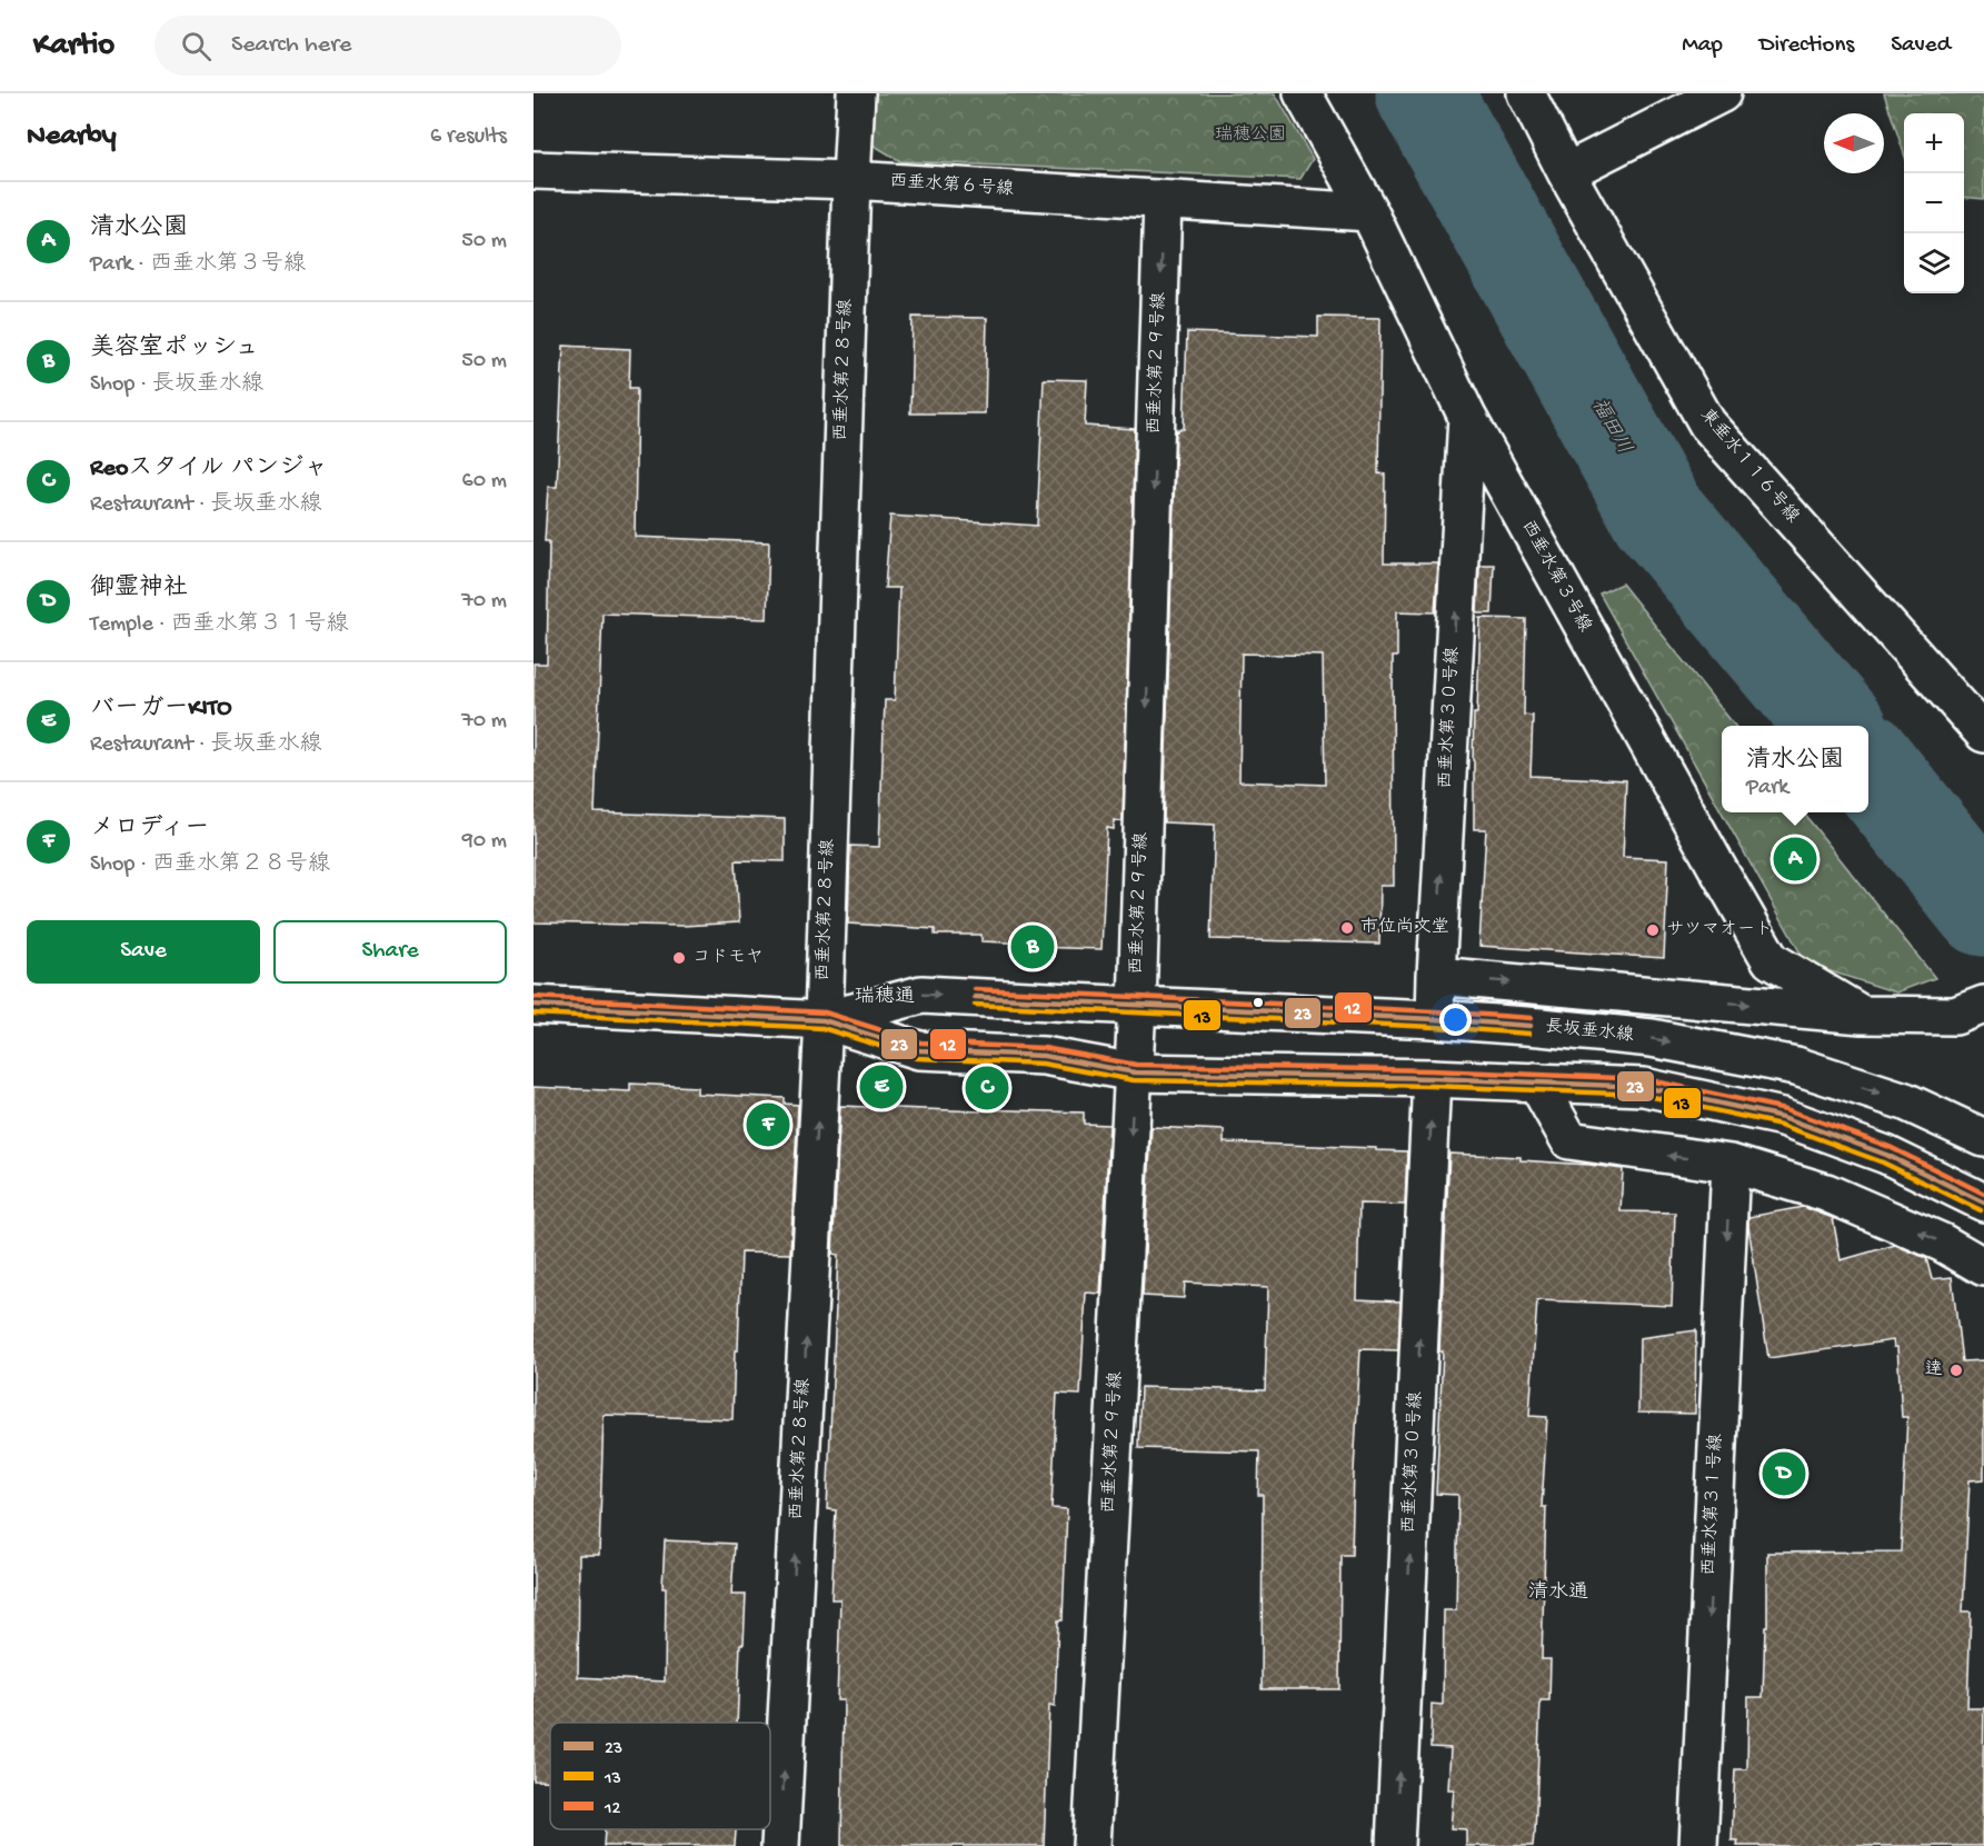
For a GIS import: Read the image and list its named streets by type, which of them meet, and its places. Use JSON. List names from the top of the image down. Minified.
{"streets":{"street":["西垂水第６号線","西垂水第２９号線","西垂水第２８号線","東垂水１１６号線","西垂水第３号線","西垂水第３０号線","長坂垂水線","西垂水第３１号線"]},"crossings":[["西垂水第６号線","西垂水第２９号線"],["西垂水第６号線","西垂水第２８号線"],["西垂水第６号線","西垂水第３号線"],["西垂水第２９号線","長坂垂水線"],["西垂水第２８号線","長坂垂水線"],["西垂水第３号線","西垂水第３０号線"],["西垂水第３０号線","長坂垂水線"]],"one_way":["西垂水第２９号線","西垂水第２８号線","西垂水第３０号線","西垂水第３１号線"],"districts":["瑞穂通","清水通"],"water":["福田川"],"parks":["瑞穂公園"],"places":["市位尚文堂","サツマオート","コドモヤ","逹"],"lines":["transit line 12","transit line 23","transit line 13"],"legend":["23","13","12"],"north":"left","page":{"header":"Kartio","search":"Search here","nav":["Map","Directions","Saved"],"heading":["Nearby","6 results"],"map_buttons":["+","−"],"list":[{"mark":"A","name":"清水公園","note":"Park · 西垂水第３号線","value":"50 m"},{"mark":"B","name":"美容室ポッシュ","note":"Shop · 長坂垂水線","value":"50 m"},{"mark":"C","name":"Reoスタイル パンジャ","note":"Restaurant · 長坂垂水線","value":"60 m"},{"mark":"D","name":"御霊神社","note":"Temple · 西垂水第３１号線","value":"70 m"},{"mark":"E","name":"バーガーKITO","note":"Restaurant · 長坂垂水線","value":"70 m"},{"mark":"F","name":"メロディー","note":"Shop · 西垂水第２８号線","value":"90 m"}],"popup":["清水公園","Park"],"pins":["A","B","E","C","F","D"],"buttons":["Save","Share"]}}
